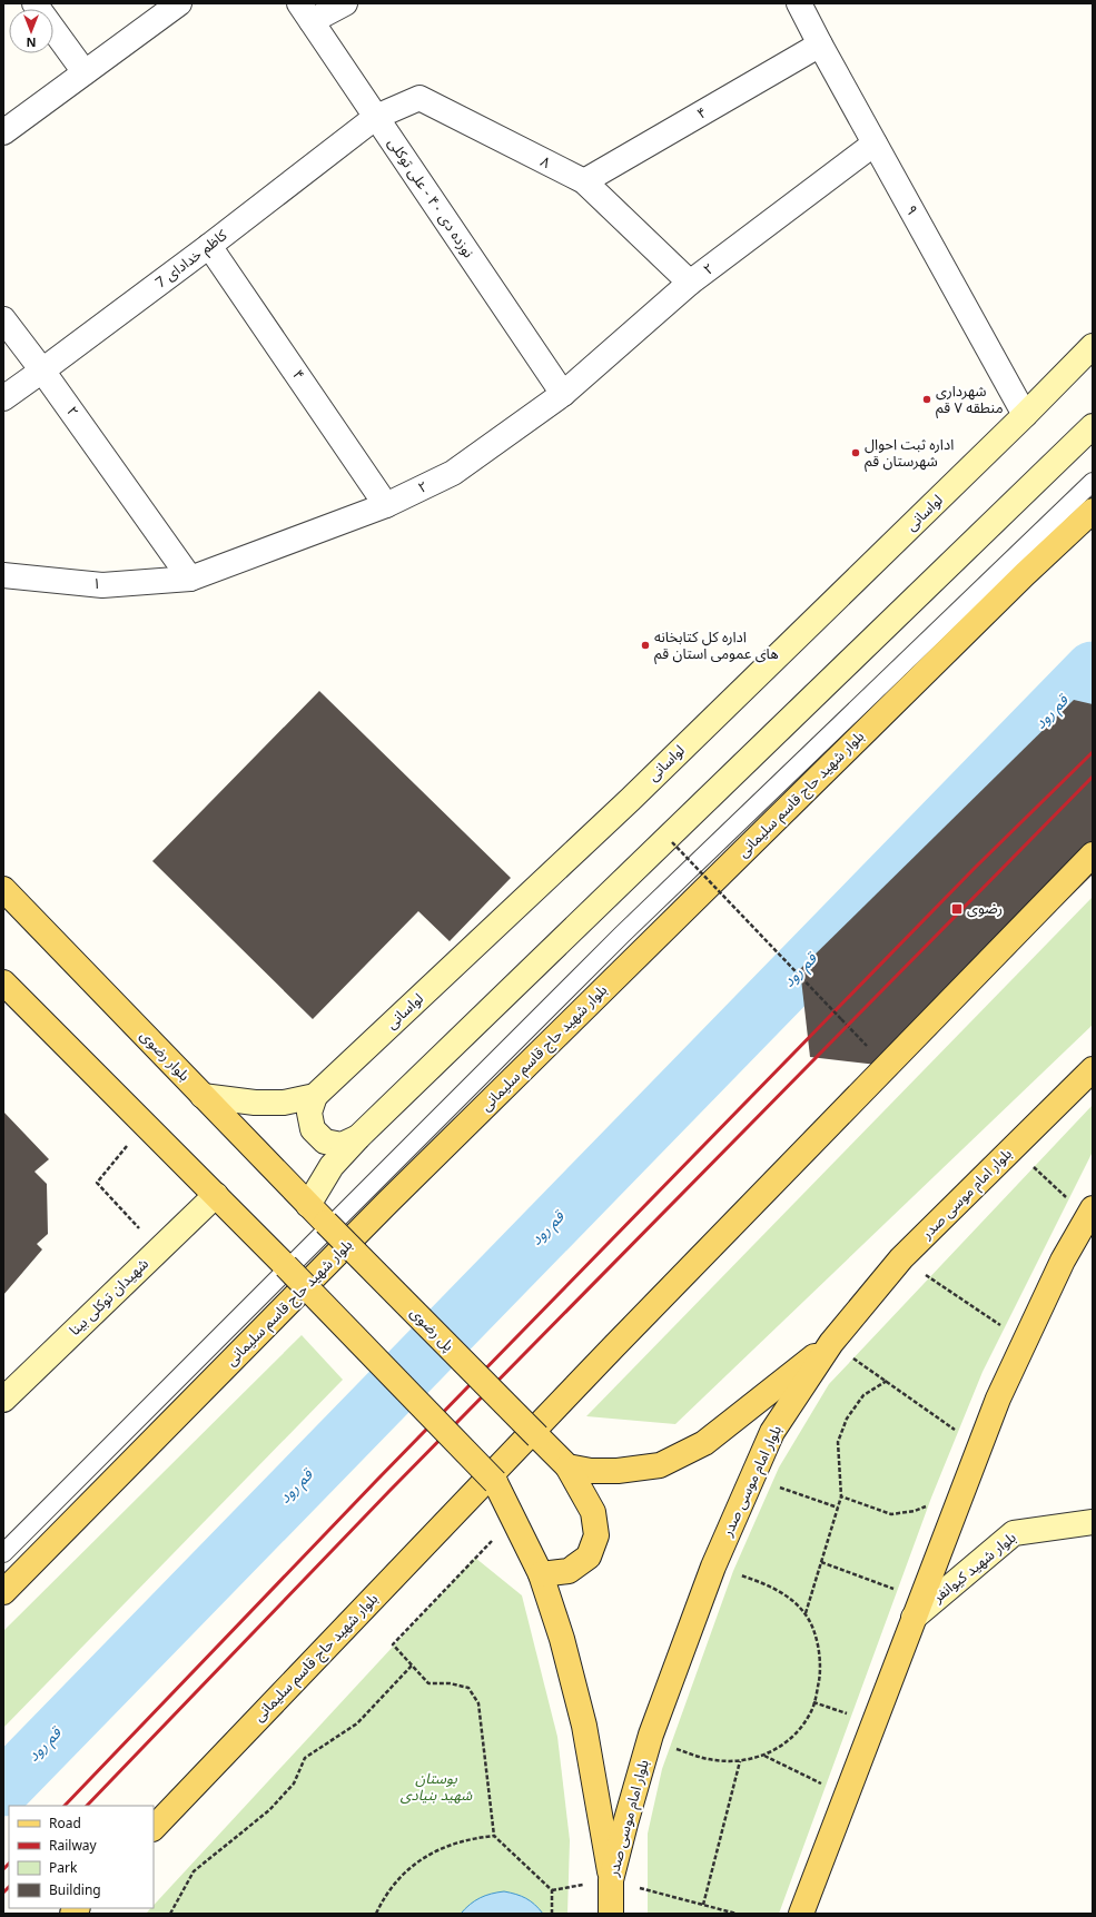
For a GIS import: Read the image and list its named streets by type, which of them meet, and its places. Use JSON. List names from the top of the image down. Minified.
{"streets":{"main road":["لواسانی","بلوار شهید حاج قاسم سلیمانی","بلوار رضوی","بلوار امام موسی صدر","شهیدان توکلی بینا","پل رضوی","بلوار شهید کیوانفر"],"street":["۴","۸","نوزده دی ۴۰ - علی توکلی","۹","7 کاظم خدادای","۲","۱"]},"crossings":[["۴","۸"],["۴","۹"],["۴","7 کاظم خدادای"],["۴","۲"],["۸","نوزده دی ۴۰ - علی توکلی"],["۸","7 کاظم خدادای"],["۸","۲"],["نوزده دی ۴۰ - علی توکلی","7 کاظم خدادای"],["نوزده دی ۴۰ - علی توکلی","۲"],["۹","۲"],["۹","لواسانی"],["7 کاظم خدادای","۲"],["۲","۱"],["بلوار رضوی","پل رضوی"]],"water":["قم رود"],"parks":["بوستان شهید بنیادی"],"places":{"other":["شهرداری منطقه ۷ قم","اداره ثبت احوال شهرستان قم","اداره کل کتابخانه های عمومی استان قم"],"transit":["رضوی"]},"legend":["Road","Railway","Park","Building"],"north":"bottom"}
